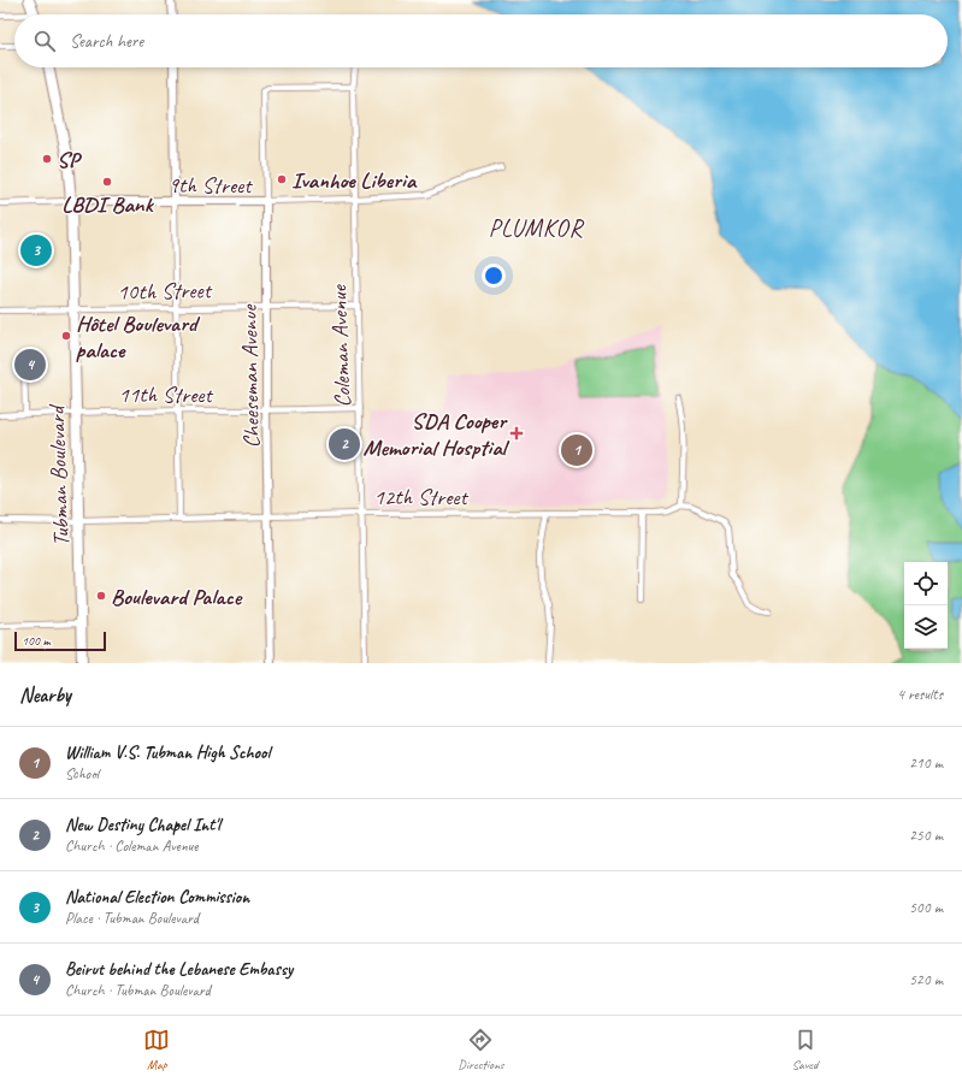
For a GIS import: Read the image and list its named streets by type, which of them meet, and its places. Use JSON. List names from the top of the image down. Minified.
{"streets":{"highway":["Tubman Boulevard"],"street":["9th Street","10th Street","Coleman Avenue","Cheeseman Avenue","11th Street","12th Street"]},"crossings":[["9th Street","Coleman Avenue"],["9th Street","Cheeseman Avenue"],["9th Street","Tubman Boulevard"],["10th Street","Coleman Avenue"],["10th Street","Cheeseman Avenue"],["10th Street","Tubman Boulevard"],["Coleman Avenue","Cheeseman Avenue"],["Coleman Avenue","11th Street"],["Coleman Avenue","12th Street"],["Cheeseman Avenue","11th Street"],["Cheeseman Avenue","12th Street"],["11th Street","Tubman Boulevard"],["Tubman Boulevard","12th Street"]],"districts":["PLUMKOR"],"places":{"other":["SP","Ivanhoe Liberia","LBDI Bank","Hôtel Boulevard palace","Boulevard Palace"],"health":["SDA Cooper Memorial Hosptial"]},"scale_bar":"100 m","page":{"search":"Search here","pins":["3","4","2","1"],"scale":"100 m","heading":["Nearby","4 results"],"list":[{"mark":"1","name":"William V.S. Tubman High School","note":"School","value":"210 m"},{"mark":"2","name":"New Destiny Chapel Int'l","note":"Church · Coleman Avenue","value":"250 m"},{"mark":"3","name":"National Election Commission","note":"Place · Tubman Boulevard","value":"500 m"},{"mark":"4","name":"Beirut behind the Lebanese Embassy","note":"Church · Tubman Boulevard","value":"520 m"}],"nav":["Map","Directions","Saved"]}}
